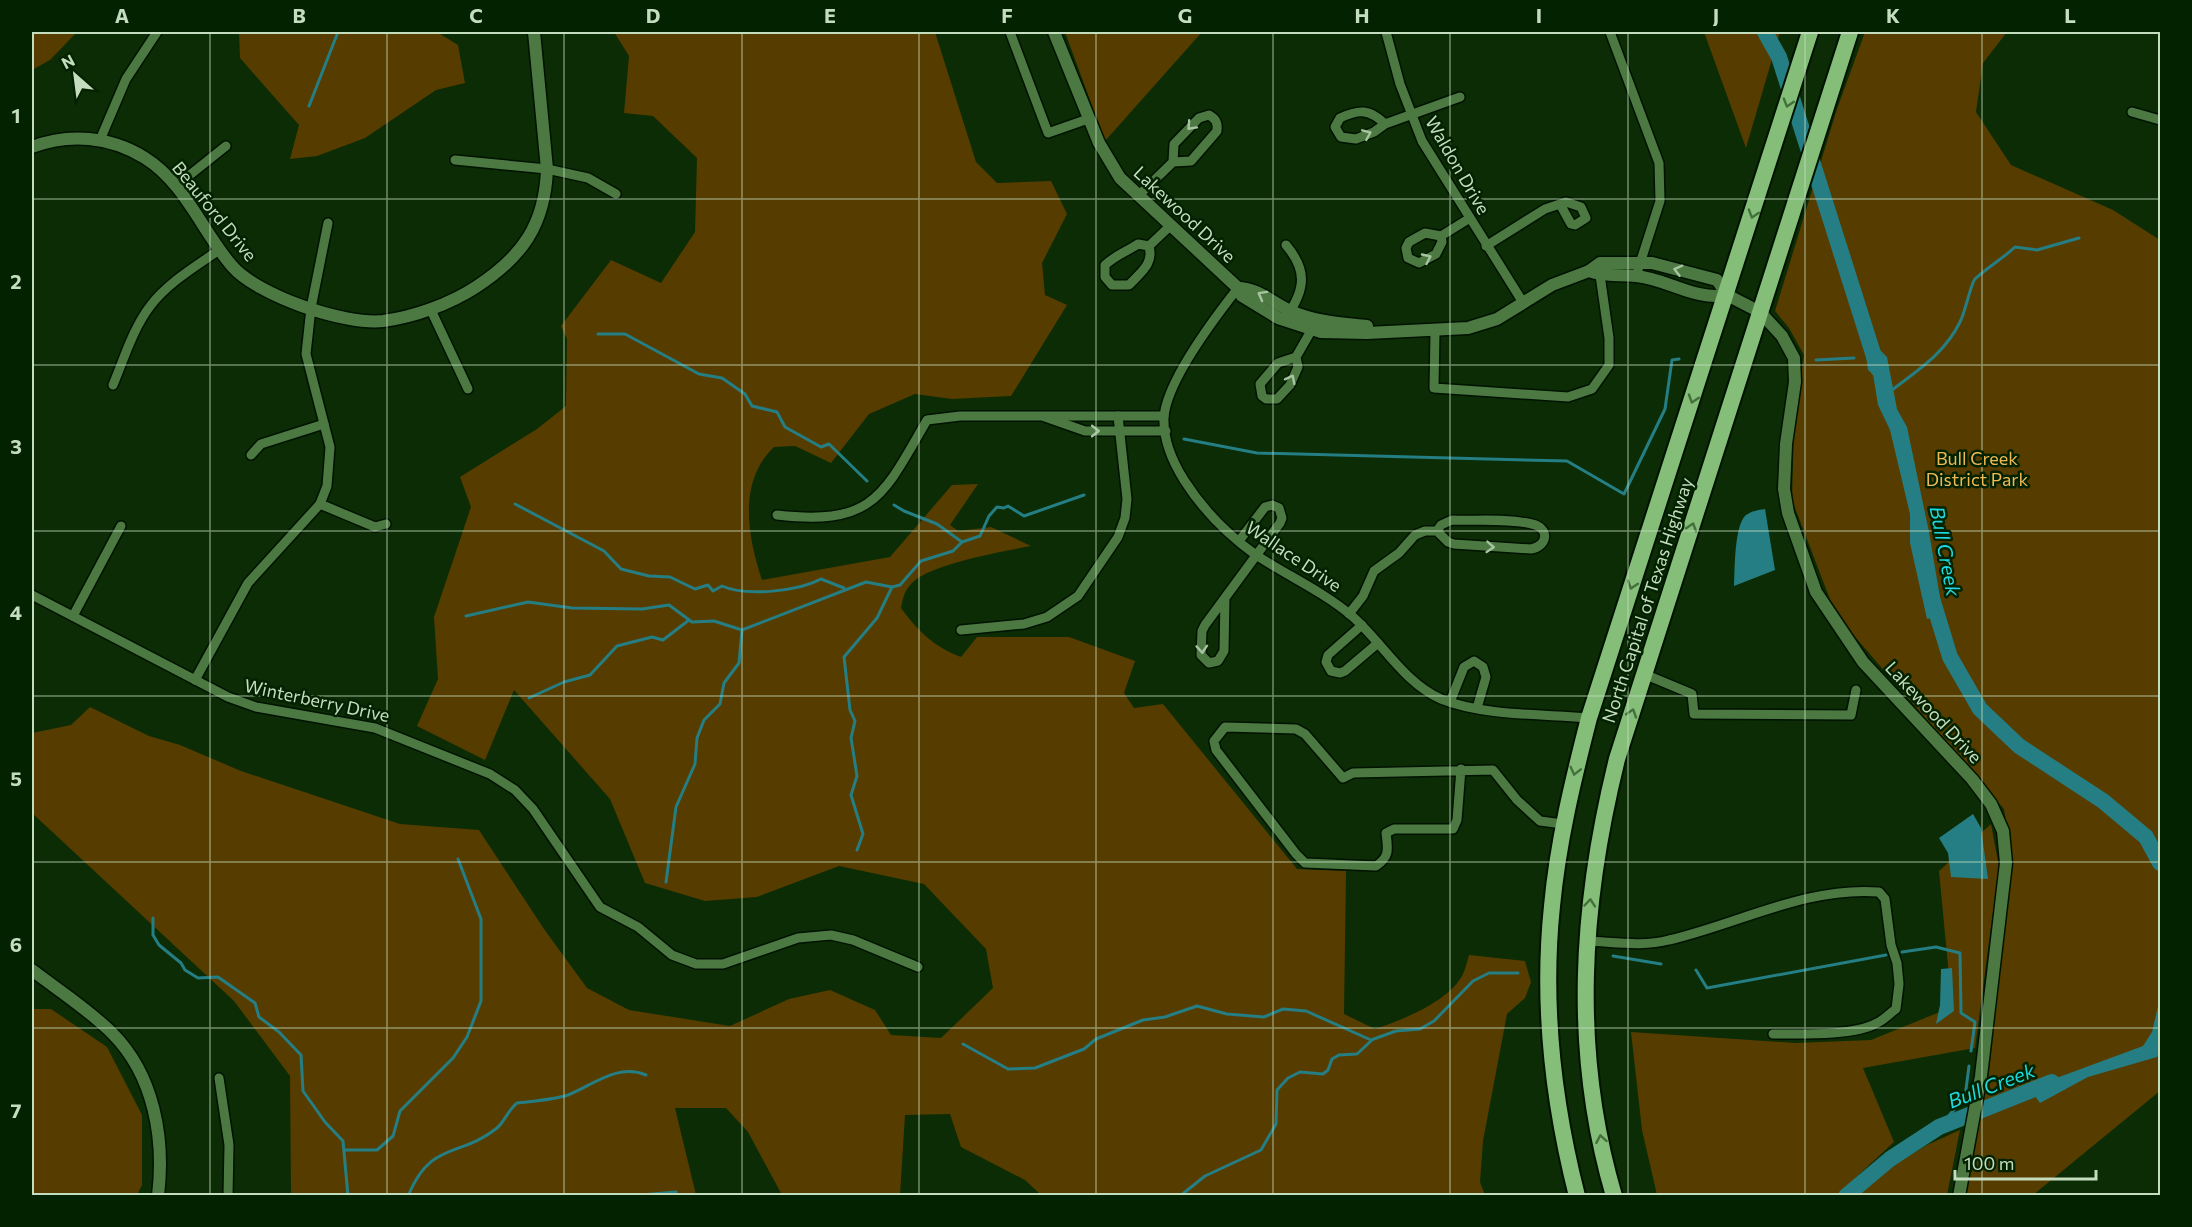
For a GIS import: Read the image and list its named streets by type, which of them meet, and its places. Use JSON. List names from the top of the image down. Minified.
{"streets":{"highway":["North Capital of Texas Highway"],"street":["Waldon Drive","Beauford Drive","Lakewood Drive","Wallace Drive","Winterberry Drive"]},"crossings":[["Waldon Drive","Lakewood Drive"],["Lakewood Drive","Wallace Drive"],["Lakewood Drive","North Capital of Texas Highway"],["Wallace Drive","North Capital of Texas Highway"]],"water":["Bull Creek"],"parks":["Bull Creek District Park"],"scale_bar":"100 m","north":"top left","grid":{"columns":["A","B","C","D","E","F","G","H","I","J","K","L"],"rows":["1","2","3","4","5","6","7"]}}
